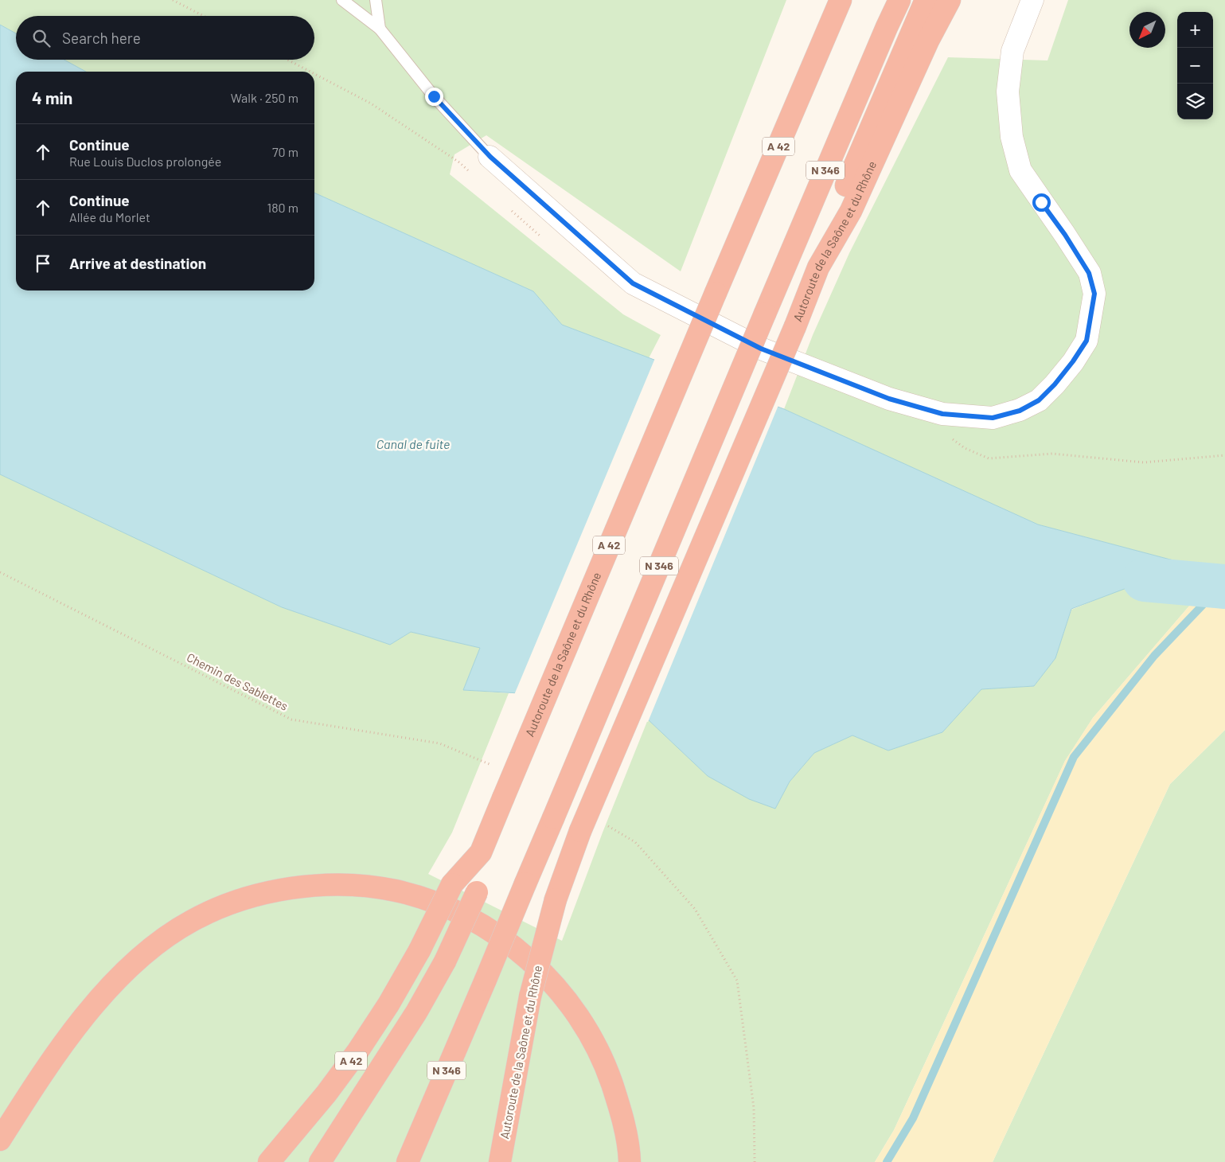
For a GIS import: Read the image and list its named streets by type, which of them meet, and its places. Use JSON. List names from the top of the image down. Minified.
{"streets":{"highway":["A 42","N 346","Autoroute de la Saône et du Rhône"],"path":["Chemin des Sablettes"]},"crossings":[["N 346","Autoroute de la Saône et du Rhône"]],"water":["Canal de fuite"],"north":"bottom left","page":{"map_buttons":["+","−"],"search":"Search here","heading":["4 min","Walk · 250 m"],"list":[["Continue","Rue Louis Duclos prolongée","70 m"],["Continue","Allée du Morlet","180 m"],"Arrive at destination"]}}
